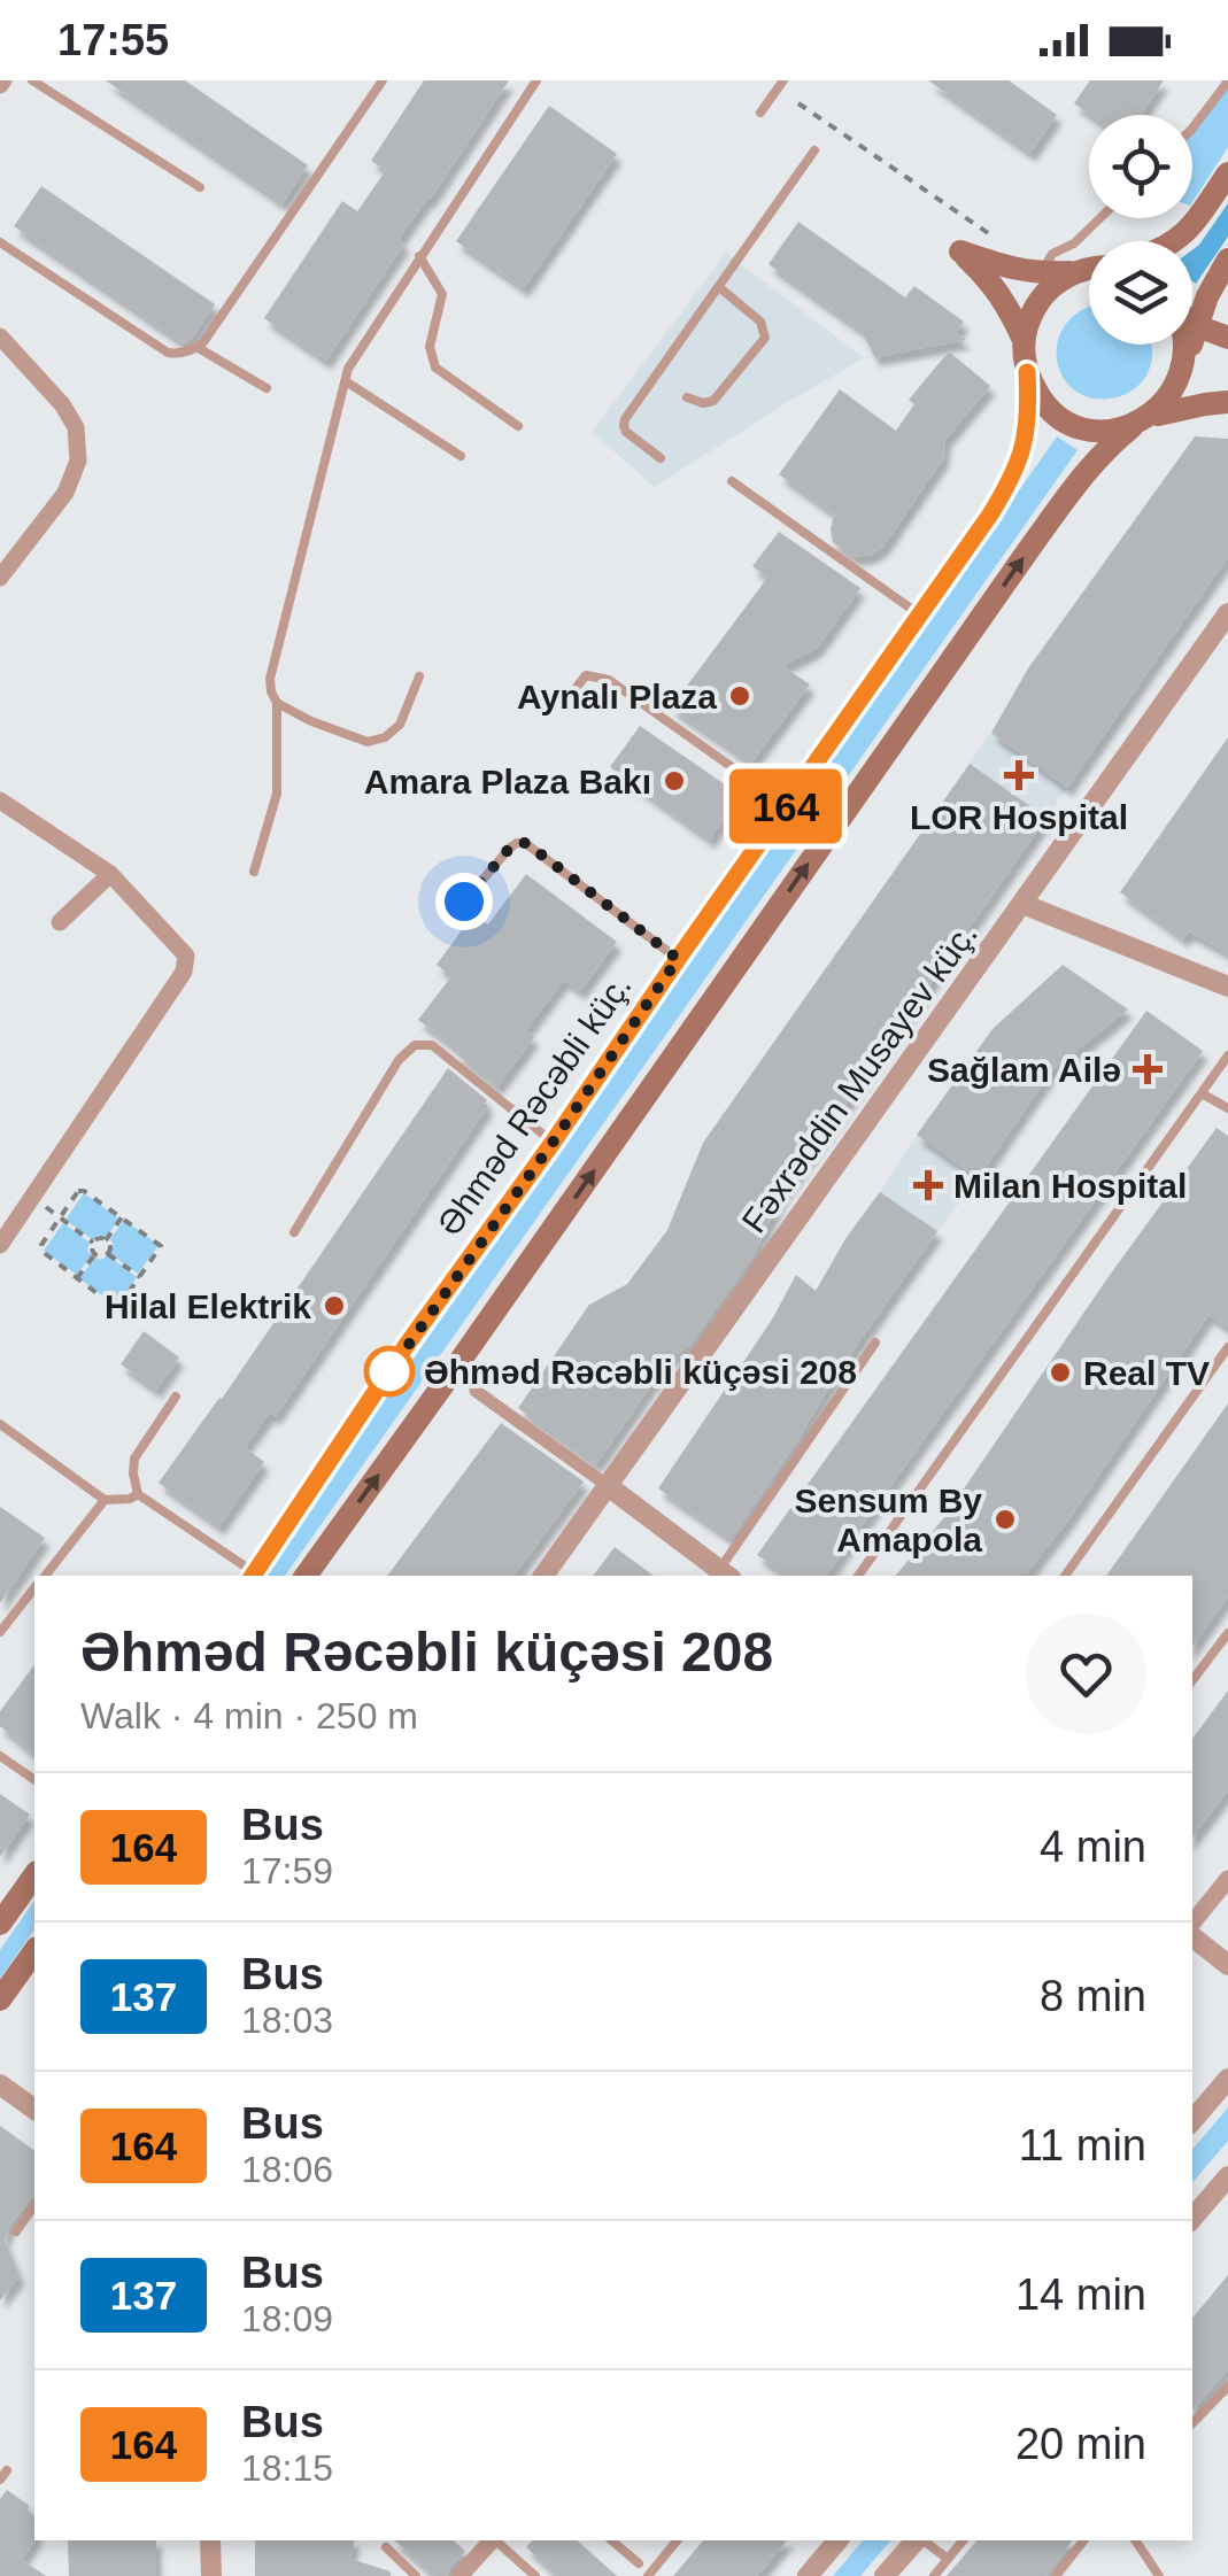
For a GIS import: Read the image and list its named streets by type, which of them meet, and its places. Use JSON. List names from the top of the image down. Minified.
{"streets":{"main road":["Əhməd Rəcəbli küç."],"street":["Fəxrəddin Musayev küç."]},"places":{"other":["Aynalı Plaza","Amara Plaza Bakı","Hilal Elektrik","Əhməd Rəcəbli küçəsi 208","Real TV","Sensum By Amapola"],"health":["LOR Hospital","Sağlam Ailə","Milan Hospital"]},"lines":["bus line 164"],"page":{"status":"17:55","on_map":"164","heading":["Əhməd Rəcəbli küçəsi 208","Walk · 4 min · 250 m"],"list":[{"mark":"164","name":"Bus","note":"17:59","value":"4 min"},{"mark":"137","name":"Bus","note":"18:03","value":"8 min"},{"mark":"164","name":"Bus","note":"18:06","value":"11 min"},{"mark":"137","name":"Bus","note":"18:09","value":"14 min"},{"mark":"164","name":"Bus","note":"18:15","value":"20 min"}]}}
